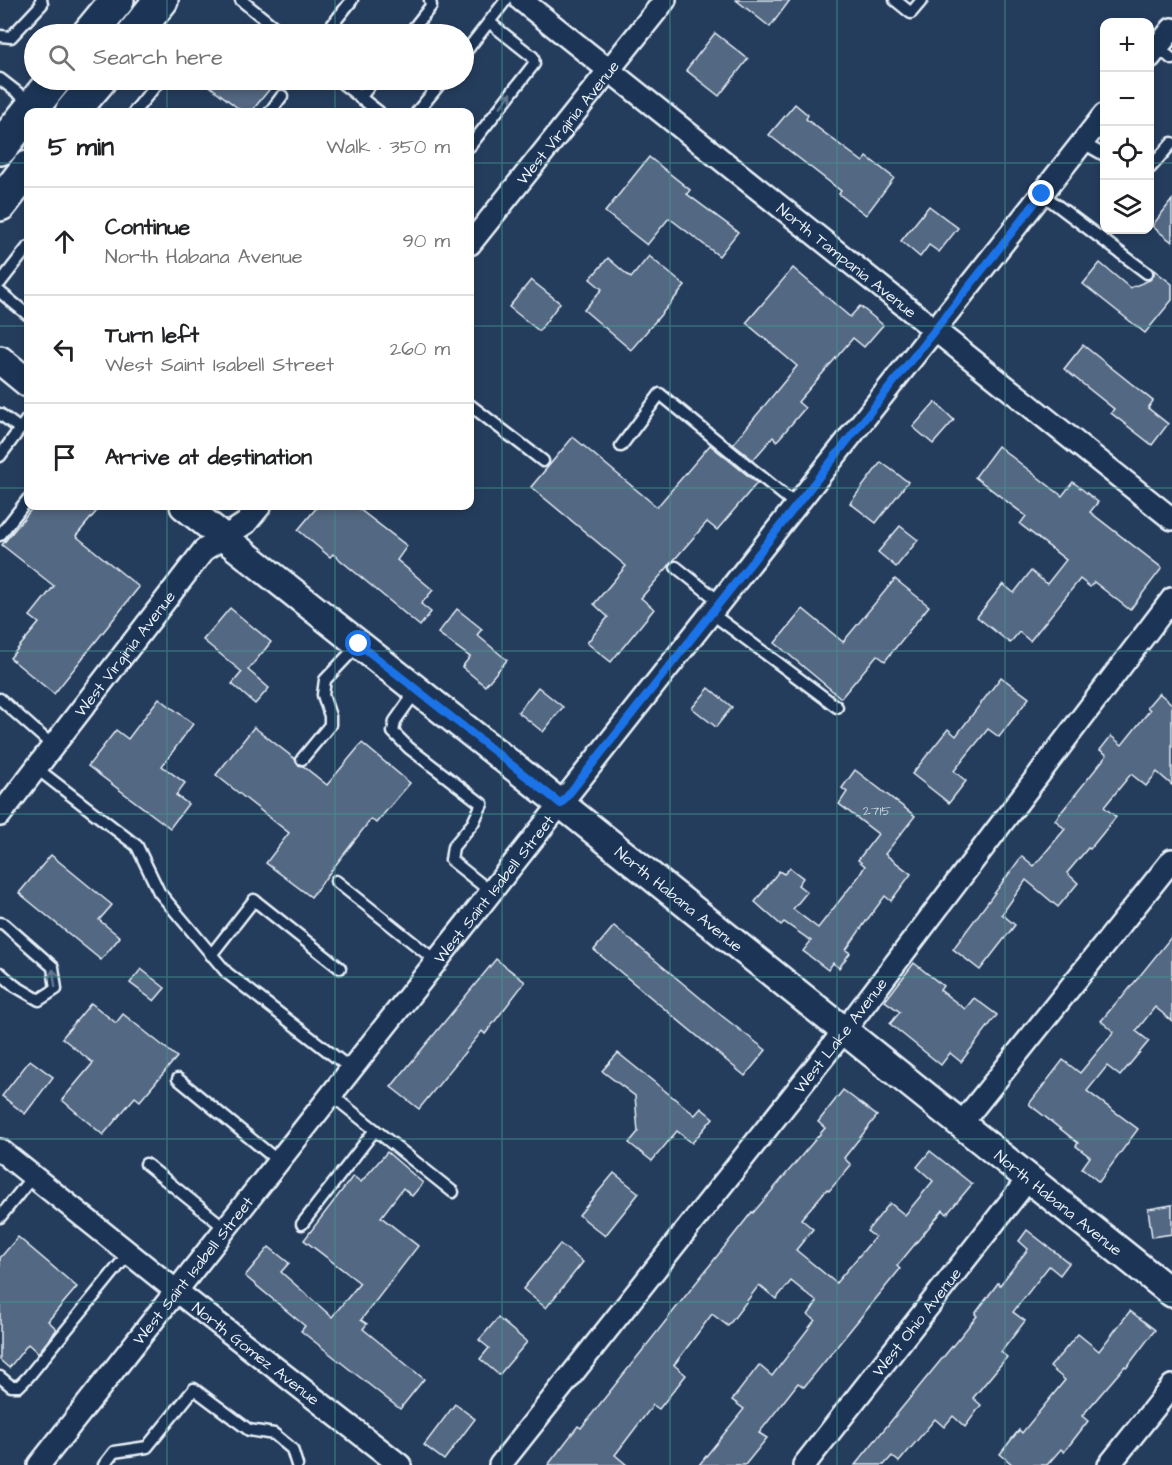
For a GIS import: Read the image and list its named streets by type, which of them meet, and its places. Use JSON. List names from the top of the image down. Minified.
{"streets":{"street":["West Virginia Avenue","North Tampania Avenue","West Saint Isabell Street","North Habana Avenue","West Lake Avenue","West Ohio Avenue","North Gomez Avenue"]},"crossings":[["West Virginia Avenue","North Tampania Avenue"],["West Virginia Avenue","North Habana Avenue"],["North Tampania Avenue","West Saint Isabell Street"],["West Saint Isabell Street","North Habana Avenue"],["West Saint Isabell Street","North Gomez Avenue"],["North Habana Avenue","West Lake Avenue"],["North Habana Avenue","West Ohio Avenue"]],"house_numbers":["2715"],"page":{"map_buttons":["+","−"],"search":"Search here","heading":["5 min","Walk · 350 m"],"list":[["Continue","North Habana Avenue","90 m"],["Turn left","West Saint Isabell Street","260 m"],"Arrive at destination"]}}
